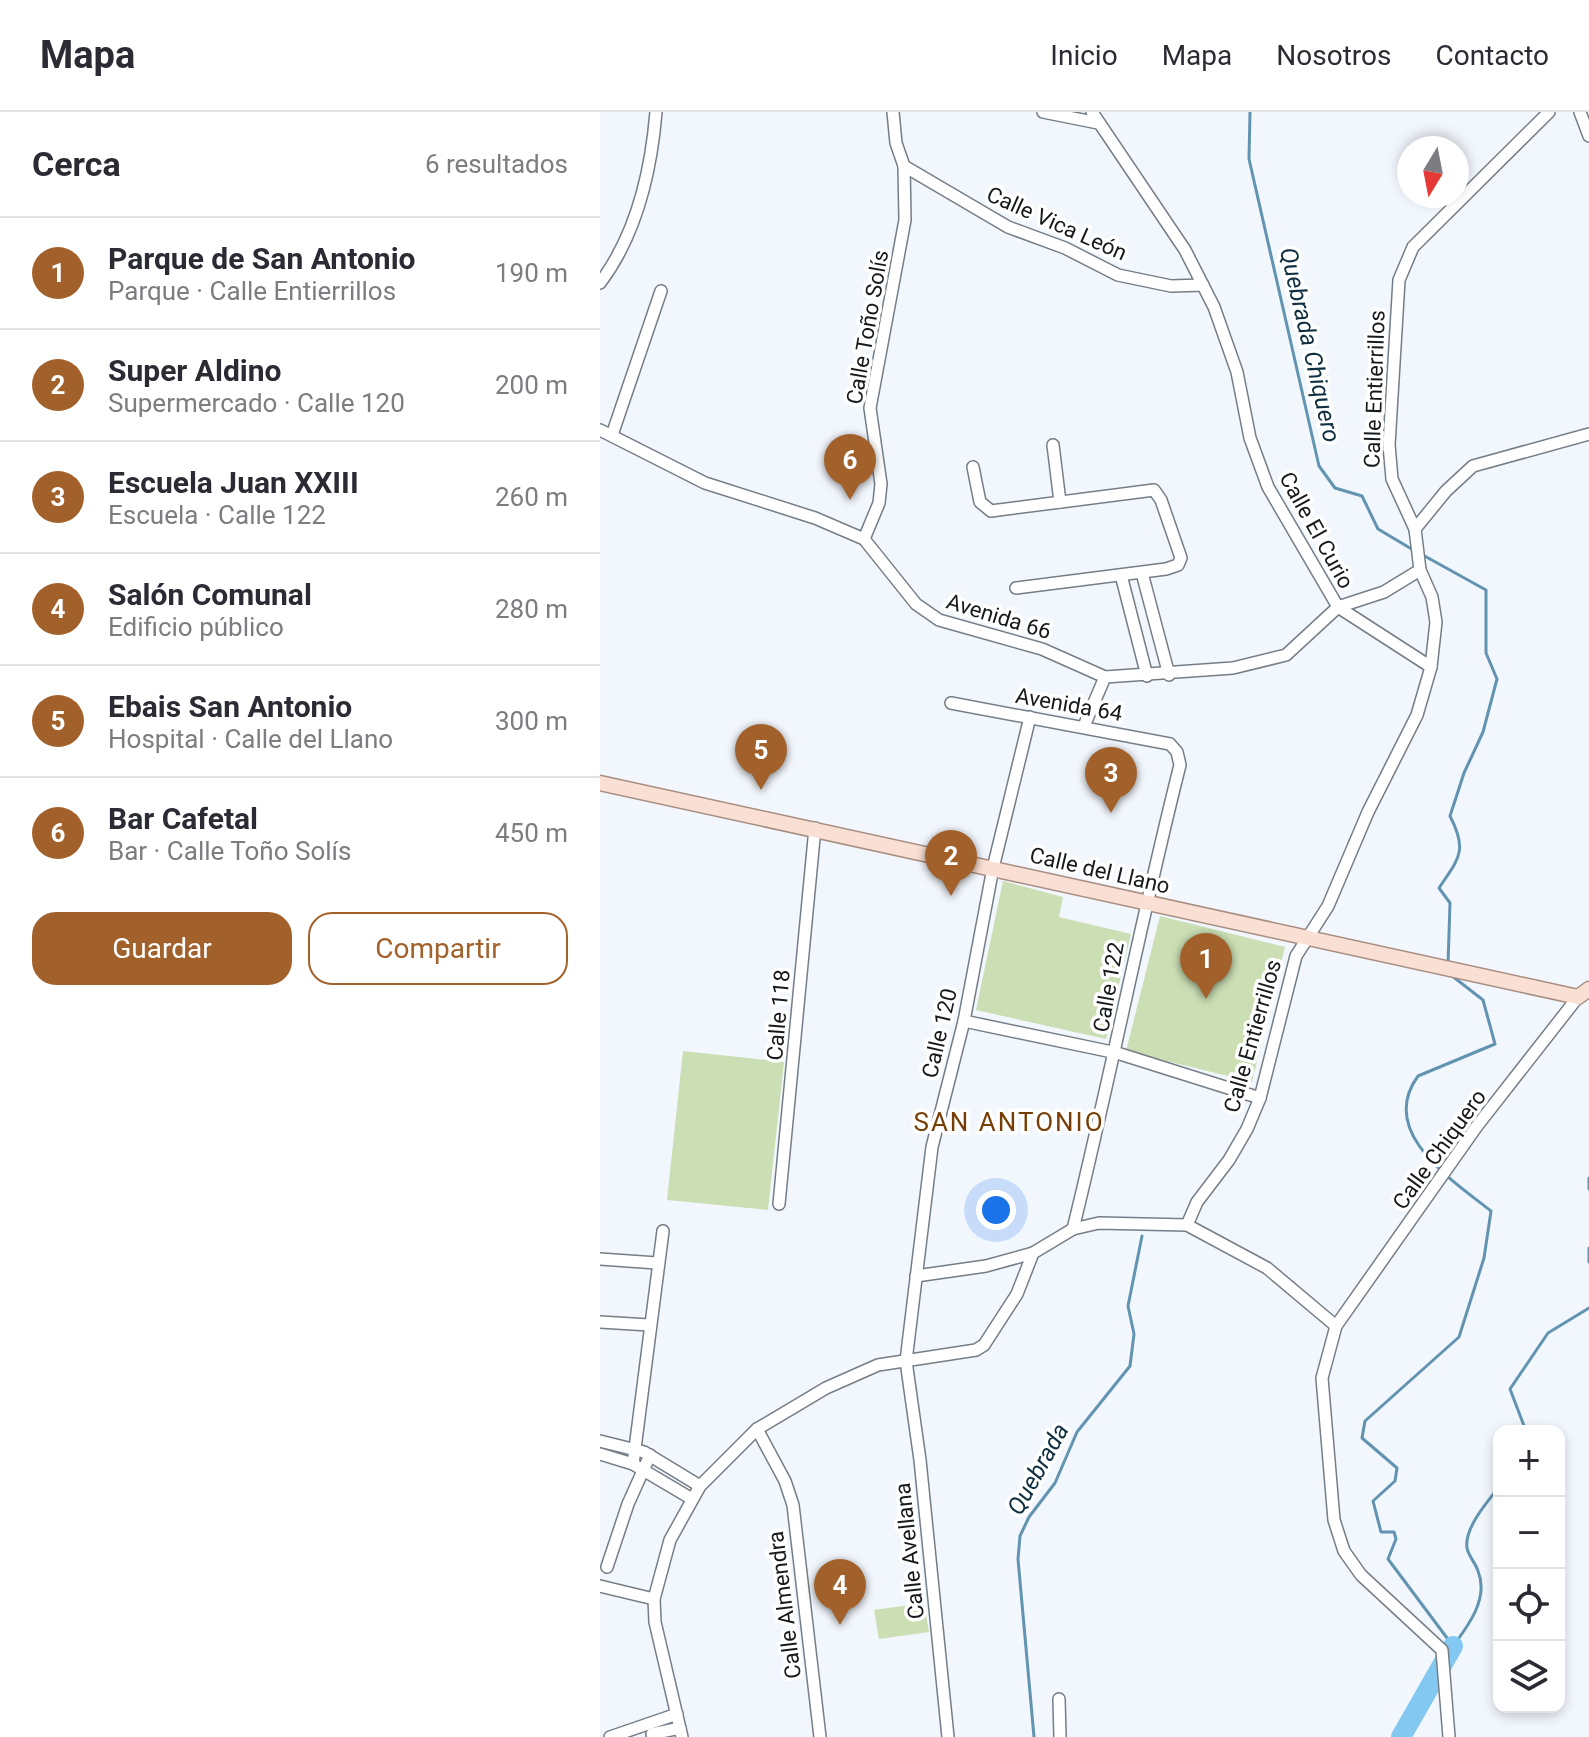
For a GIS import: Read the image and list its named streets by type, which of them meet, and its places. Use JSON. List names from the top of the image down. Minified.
{"streets":{"main road":["Calle del Llano"],"street":["Calle Vica León","Calle Toño Solís","Calle Entierrillos","Calle El Curio","Avenida 66","Avenida 64","Calle 122","Calle 118","Calle 120","Calle Chiquero","Calle Avellana","Calle Almendra"]},"crossings":[["Calle Vica León","Calle Toño Solís"],["Calle Vica León","Calle El Curio"],["Calle Toño Solís","Avenida 66"],["Calle Entierrillos","Calle del Llano"],["Calle El Curio","Avenida 66"],["Avenida 64","Calle 122"],["Avenida 64","Calle 120"],["Calle del Llano","Calle 122"],["Calle del Llano","Calle 118"],["Calle del Llano","Calle 120"],["Calle del Llano","Calle Chiquero"],["Calle 120","Calle Avellana"]],"districts":["SAN ANTONIO"],"water":["Quebrada Chiquero","Quebrada"],"north":"bottom","page":{"header":"Mapa","nav":["Inicio","Mapa","Nosotros","Contacto"],"heading":["Cerca","6 resultados"],"list":[{"mark":"1","name":"Parque de San Antonio","note":"Parque · Calle Entierrillos","value":"190 m"},{"mark":"2","name":"Super Aldino","note":"Supermercado · Calle 120","value":"200 m"},{"mark":"3","name":"Escuela Juan XXIII","note":"Escuela · Calle 122","value":"260 m"},{"mark":"4","name":"Salón Comunal","note":"Edificio público","value":"280 m"},{"mark":"5","name":"Ebais San Antonio","note":"Hospital · Calle del Llano","value":"300 m"},{"mark":"6","name":"Bar Cafetal","note":"Bar · Calle Toño Solís","value":"450 m"}],"pins":["6","5","3","2","1","4"],"buttons":["Guardar","Compartir"],"map_buttons":["+","−"]}}
